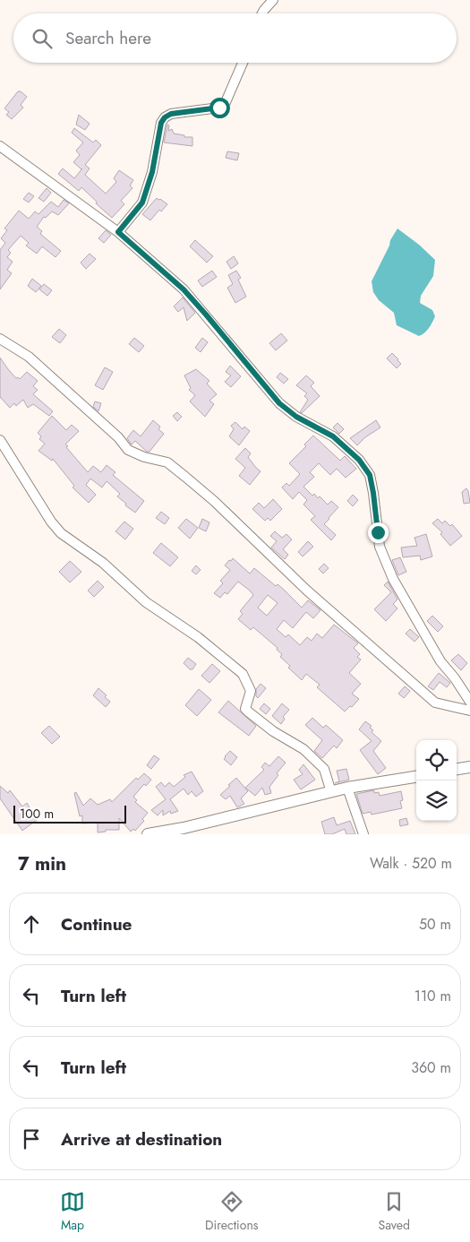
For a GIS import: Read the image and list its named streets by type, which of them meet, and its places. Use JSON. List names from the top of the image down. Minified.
{"scale_bar":"100 m","page":{"search":"Search here","scale":"100 m","heading":["7 min","Walk · 520 m"],"list":[["Continue","50 m"],["Turn left","110 m"],["Turn left","360 m"],"Arrive at destination"],"nav":["Map","Directions","Saved"]}}
